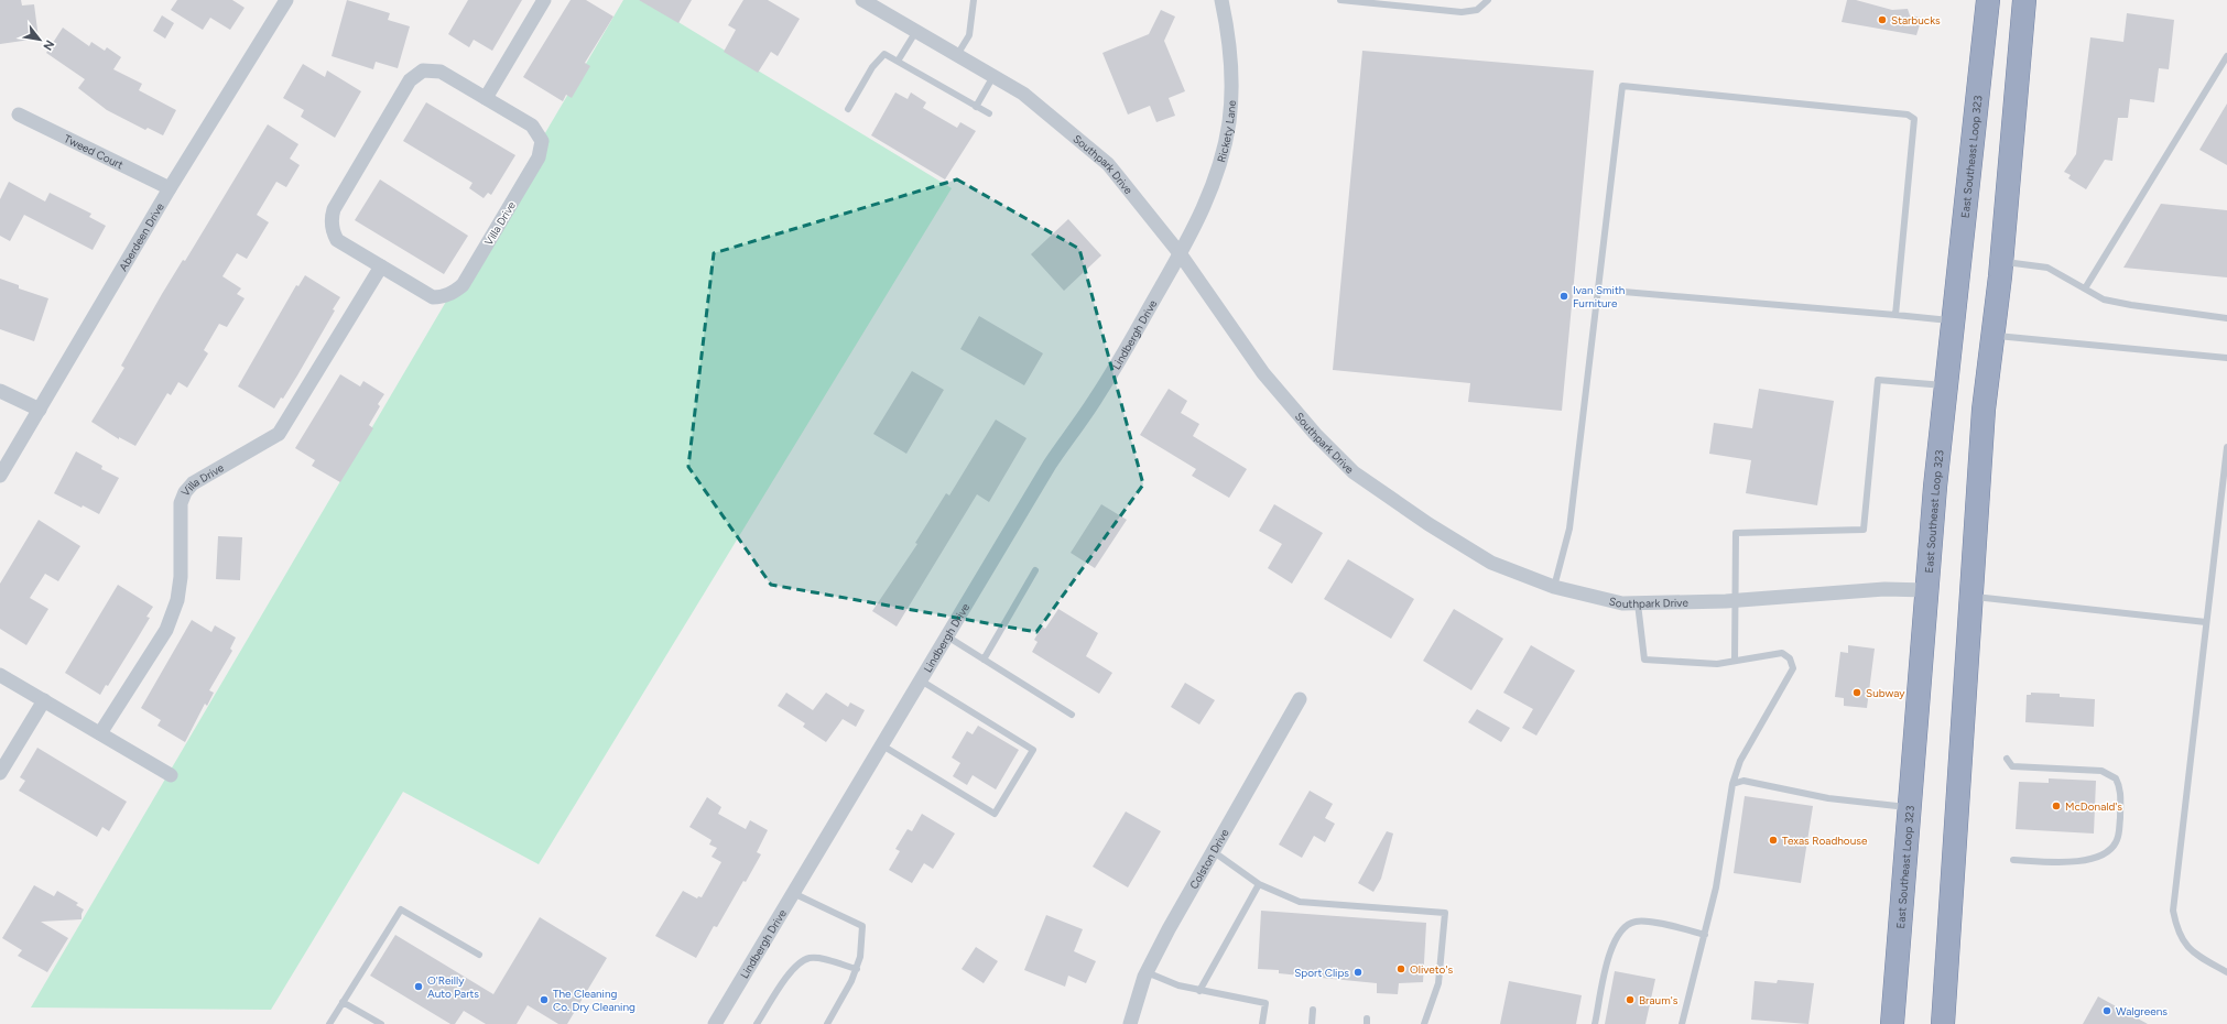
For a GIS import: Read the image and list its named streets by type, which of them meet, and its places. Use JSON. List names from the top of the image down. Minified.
{"streets":{"highway":["East Southeast Loop 323"],"street":["Rickety Lane","Tweed Court","Southpark Drive","Villa Drive","Aberdeen Drive","Lindbergh Drive","Colston Drive"]},"crossings":[["Rickety Lane","Southpark Drive"],["Rickety Lane","Lindbergh Drive"],["Tweed Court","Aberdeen Drive"],["East Southeast Loop 323","Southpark Drive"],["Southpark Drive","Lindbergh Drive"]],"places":["Starbucks","Ivan Smith Furniture","Subway","McDonald's","Texas Roadhouse","Oliveto's","Sport Clips","O'Reilly Auto Parts","The Cleaning Co. Dry Cleaning","Braum's","Walgreens"],"north":"bottom right"}
